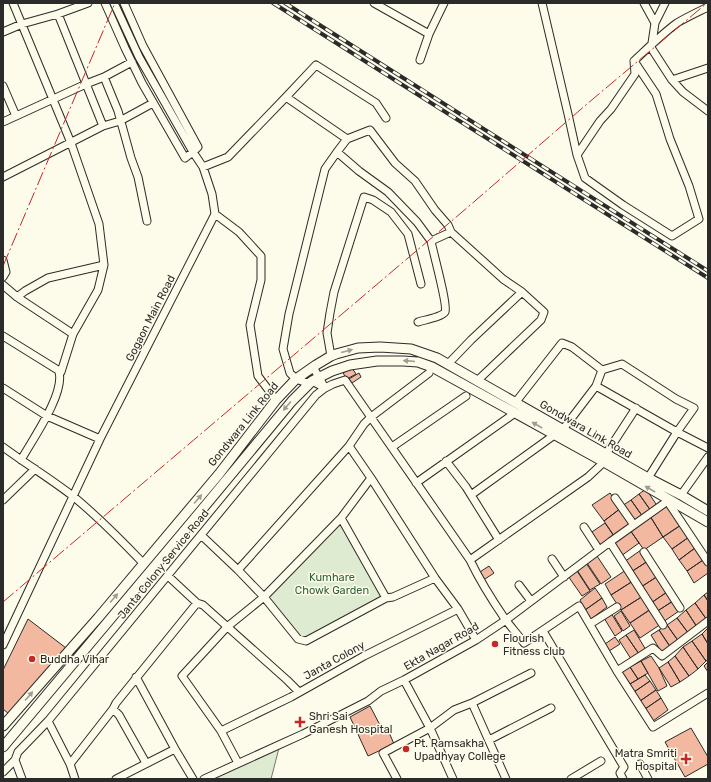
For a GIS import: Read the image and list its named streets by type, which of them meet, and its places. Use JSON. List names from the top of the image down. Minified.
{"streets":{"street":["Gogaon Main Road","Gondwara Link Road","Janta Colony Service Road","Ekta Nagar Road","Janta Colony"]},"parks":["Kumhare Chowk Garden"],"places":{"other":["Flourish Fitness club","Buddha Vihar","Pt. Ramsakha Upadhyay College"],"health":["Shri Sai Ganesh Hospital","Matra Smriti Hospital"]}}
